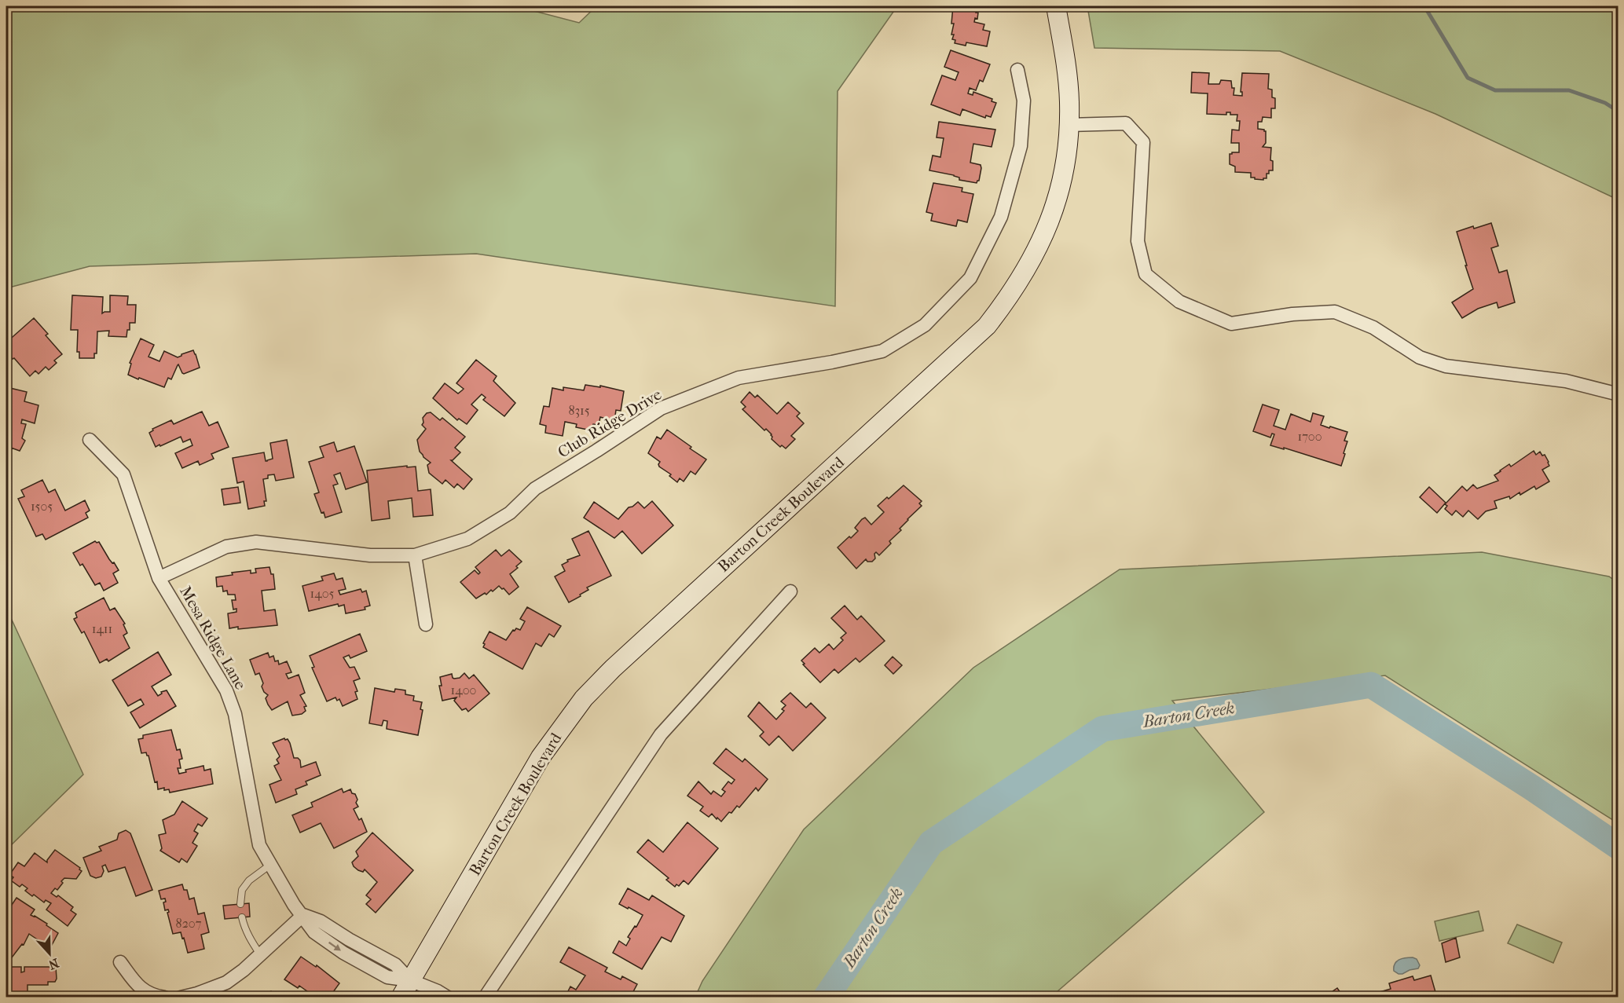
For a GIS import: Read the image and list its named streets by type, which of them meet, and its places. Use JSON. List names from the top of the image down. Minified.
{"streets":{"street":["Club Ridge Drive","Barton Creek Boulevard","Mesa Ridge Lane"]},"crossings":[["Club Ridge Drive","Mesa Ridge Lane"],["Barton Creek Boulevard","Mesa Ridge Lane"]],"water":["Barton Creek"],"house_numbers":["8315","1700","1505","1405","1411","1400","8207"],"north":"bottom"}
